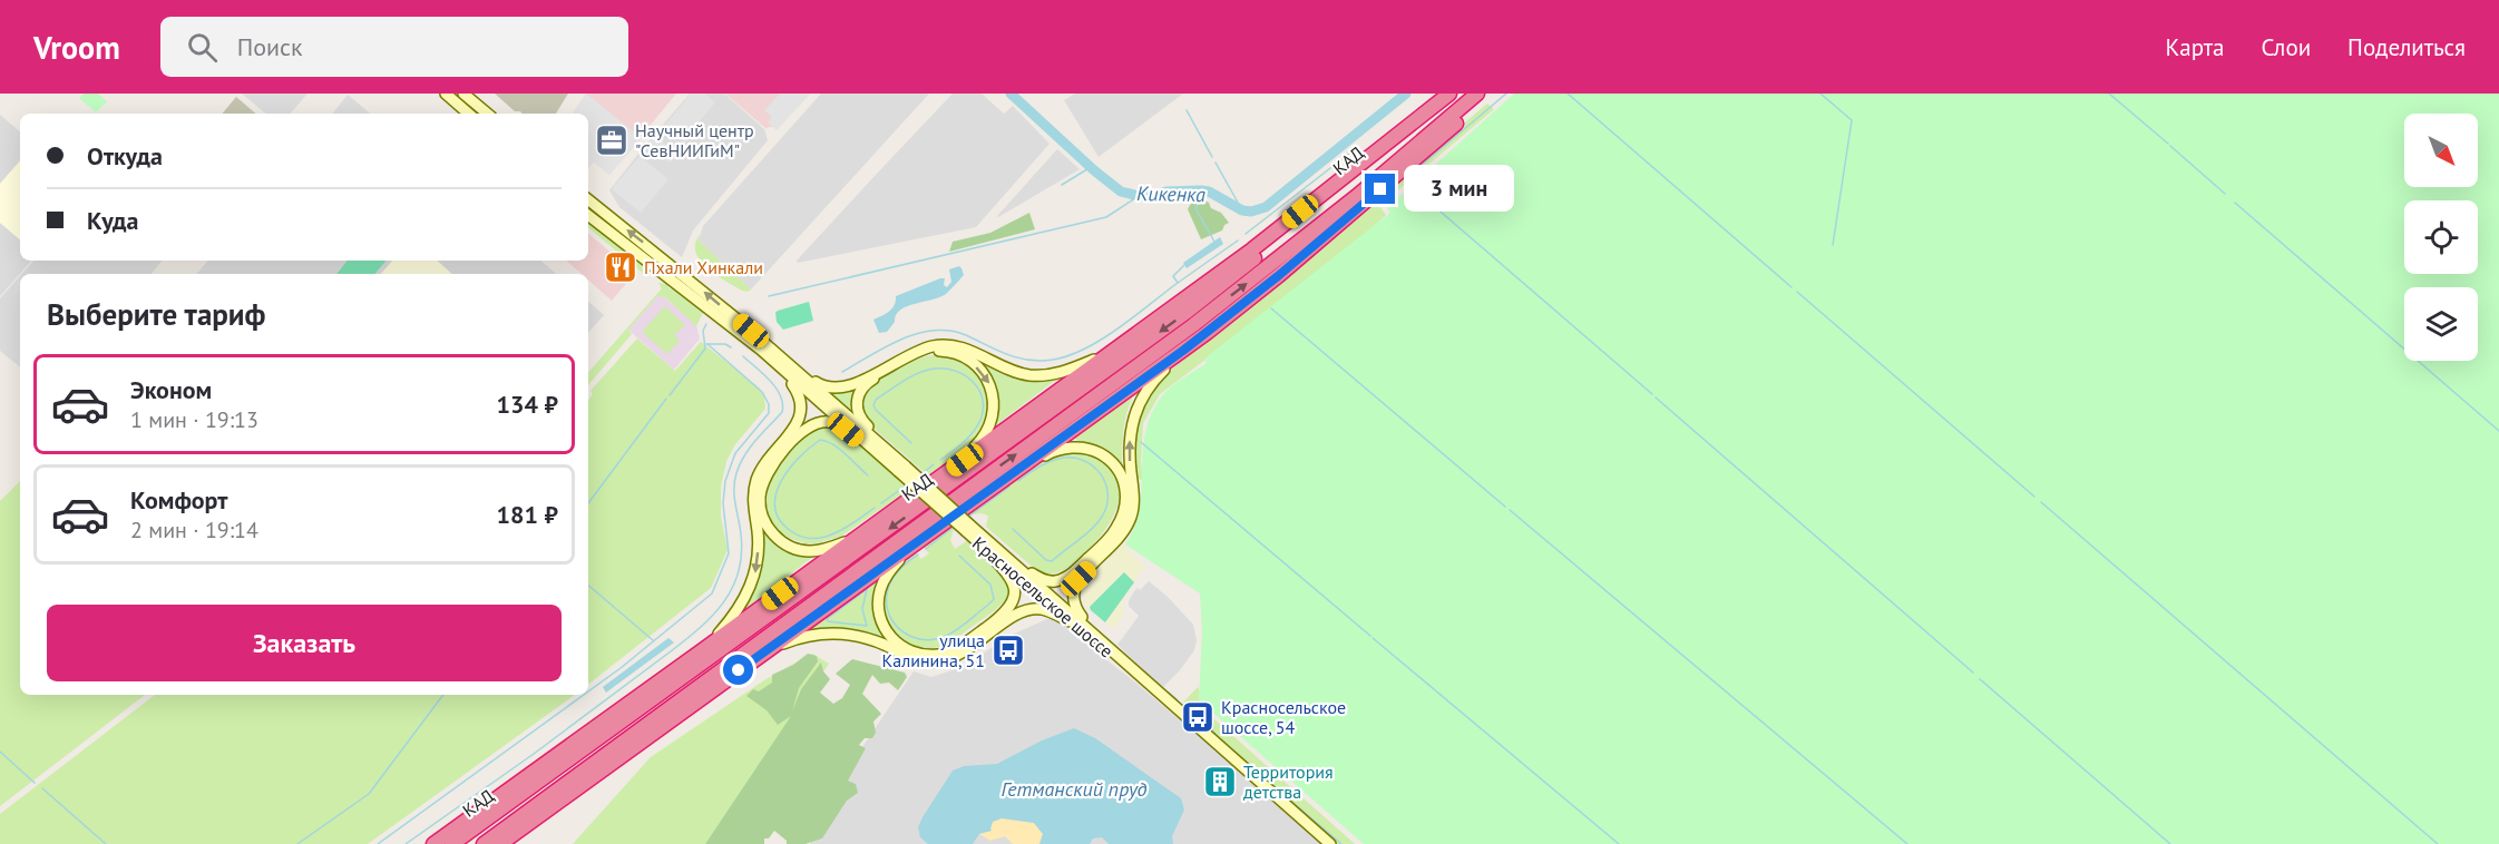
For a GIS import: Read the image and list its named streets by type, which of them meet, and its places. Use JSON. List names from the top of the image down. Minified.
{"streets":{"highway":["КАД"],"main road":["Красносельское шоссе"]},"water":["Кикенка","Гетманский пруд"],"places":{"office":["Научный центр \"СевНИИГиМ\""],"restaurant":["Пхали Хинкали"],"bus stop":["улица Калинина, 51","Красносельское шоссе, 54"],"building":["Территория детства"]},"north":"bottom right","page":{"header":"Vroom","search":"Поиск","nav":["Карта","Слои","Поделиться"],"banner":["Откуда","Куда"],"bubble":"3 мин","heading":"Выберите тариф","list":[{"name":"Эконом","note":"1 мин · 19:13","value":"134 ₽"},{"name":"Комфорт","note":"2 мин · 19:14","value":"181 ₽"}],"buttons":"Заказать"}}
